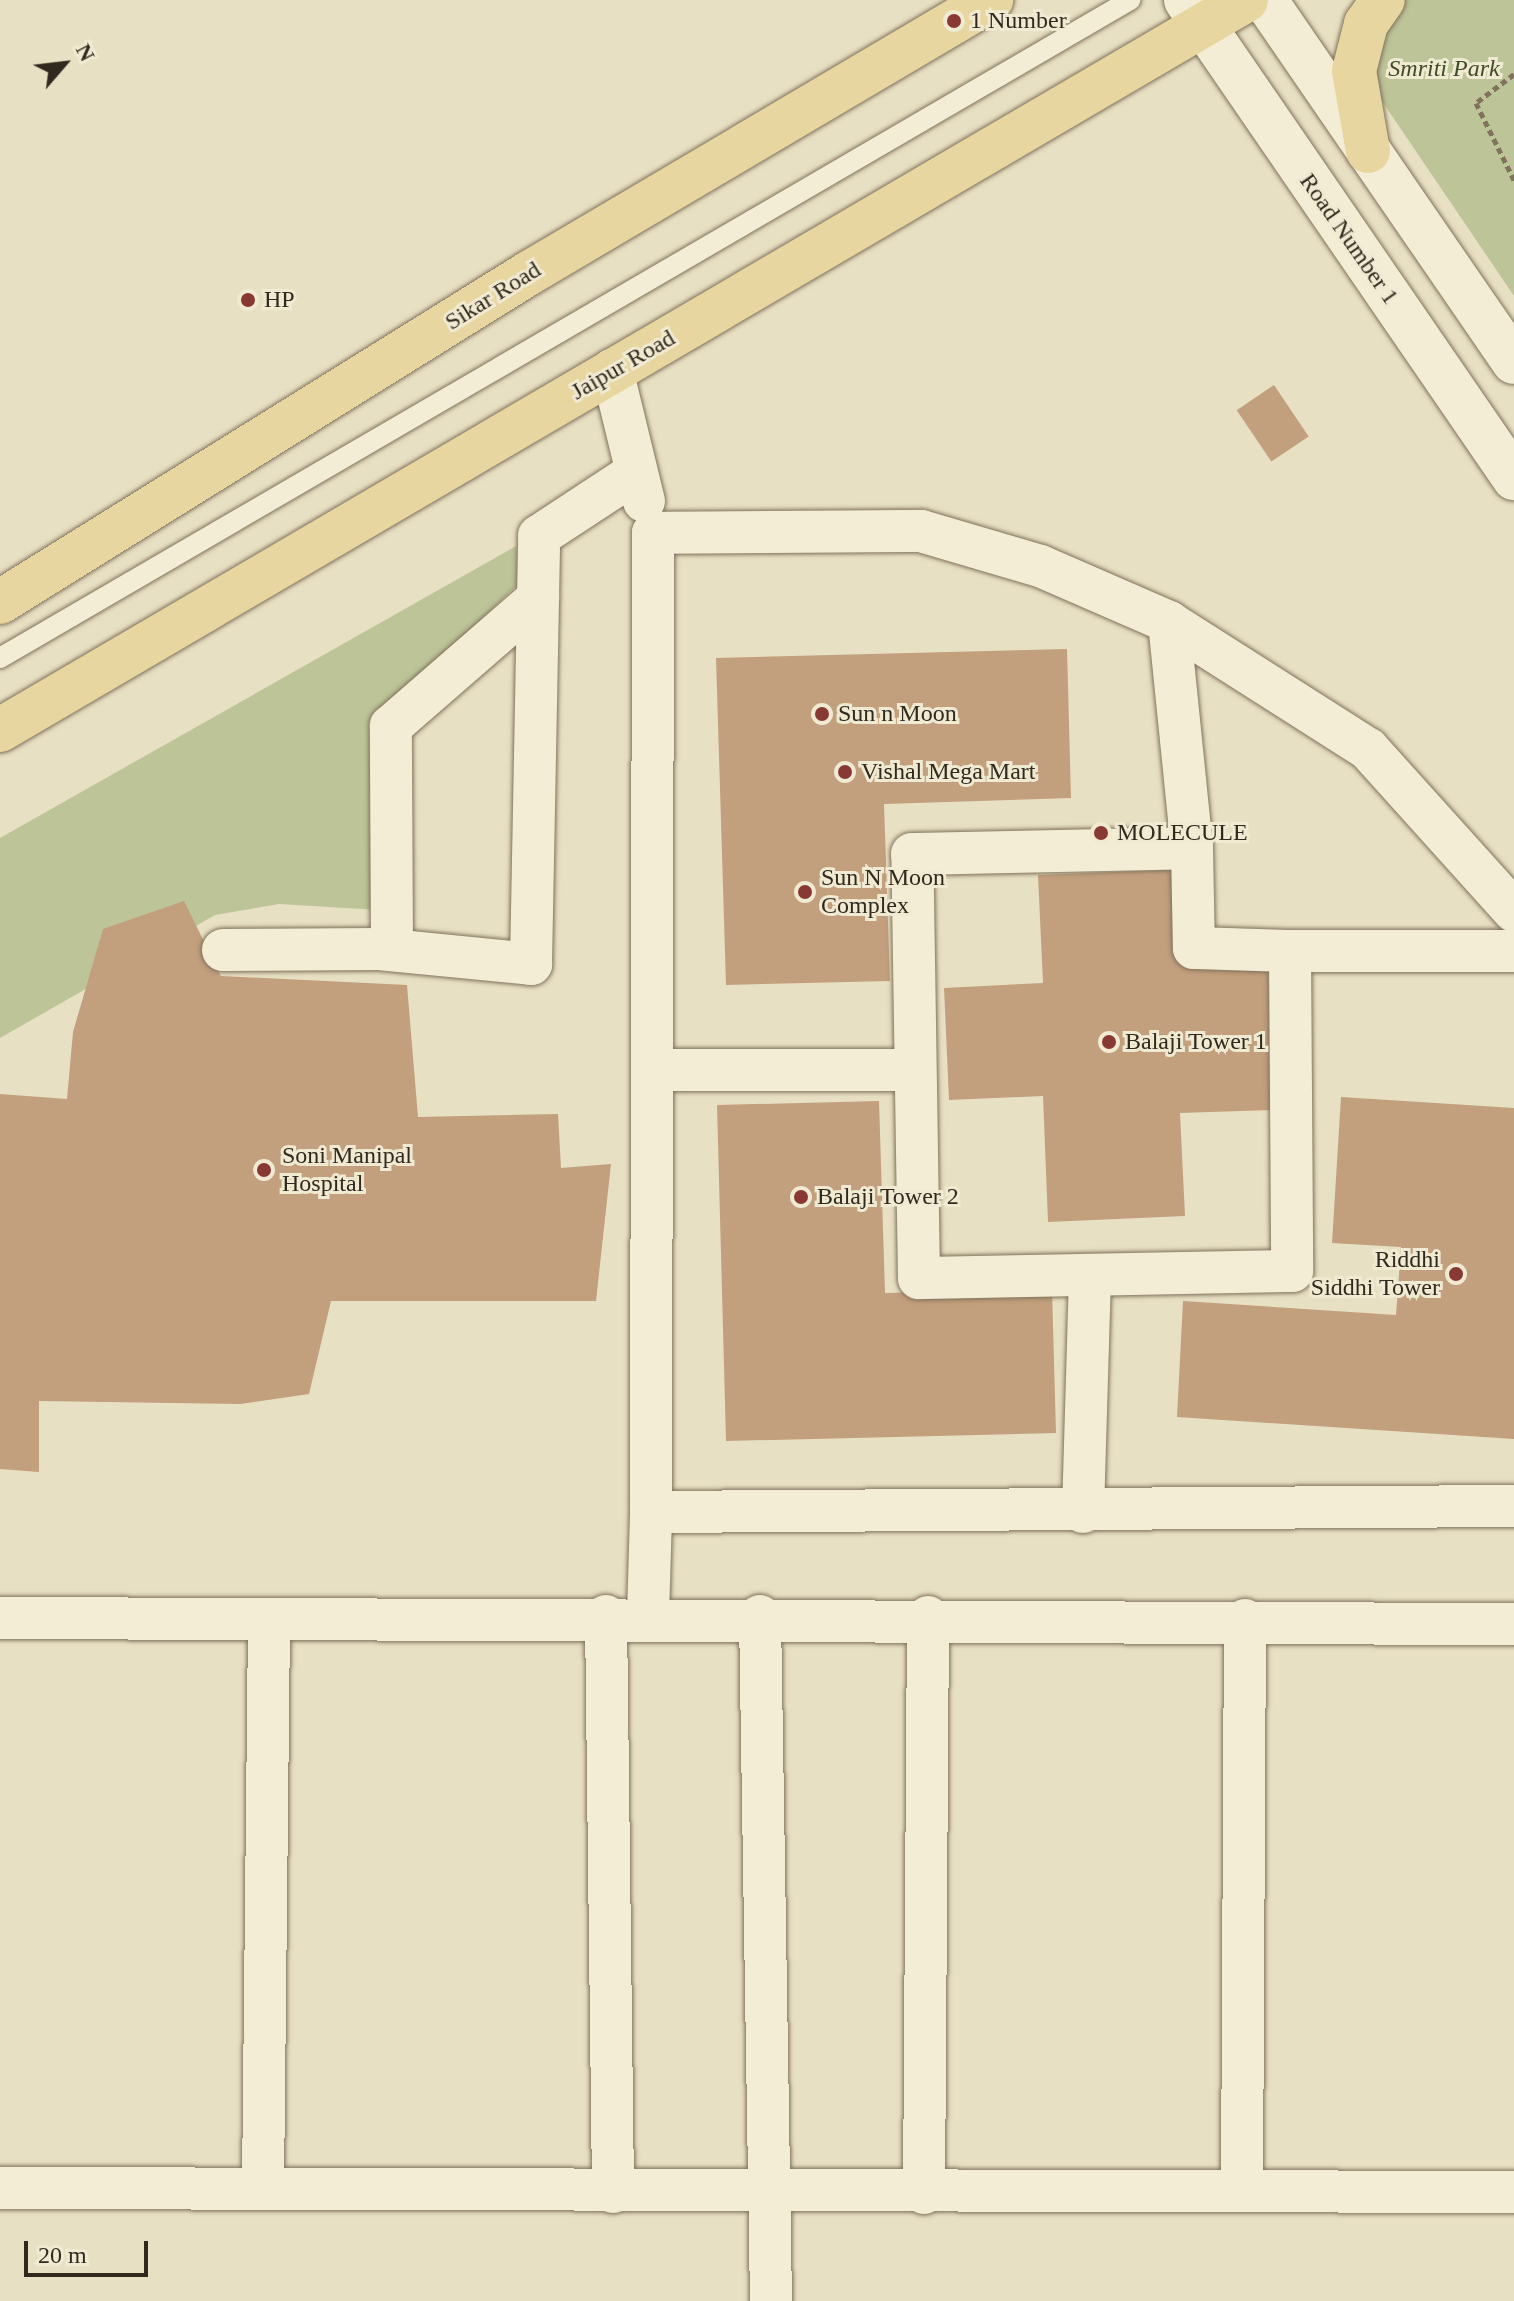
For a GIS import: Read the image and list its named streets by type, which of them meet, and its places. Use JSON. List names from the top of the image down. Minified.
{"streets":{"main road":["Sikar Road","Jaipur Road"],"street":["Road Number 1"]},"crossings":[["Road Number 1","Jaipur Road"]],"parks":["Smriti Park"],"places":["1 Number","HP","Sun n Moon","Vishal Mega Mart","MOLECULE","Sun N Moon Complex","Balaji Tower 1","Soni Manipal Hospital","Balaji Tower 2","Riddhi Siddhi Tower"],"scale_bar":"20 m","north":"top right"}
